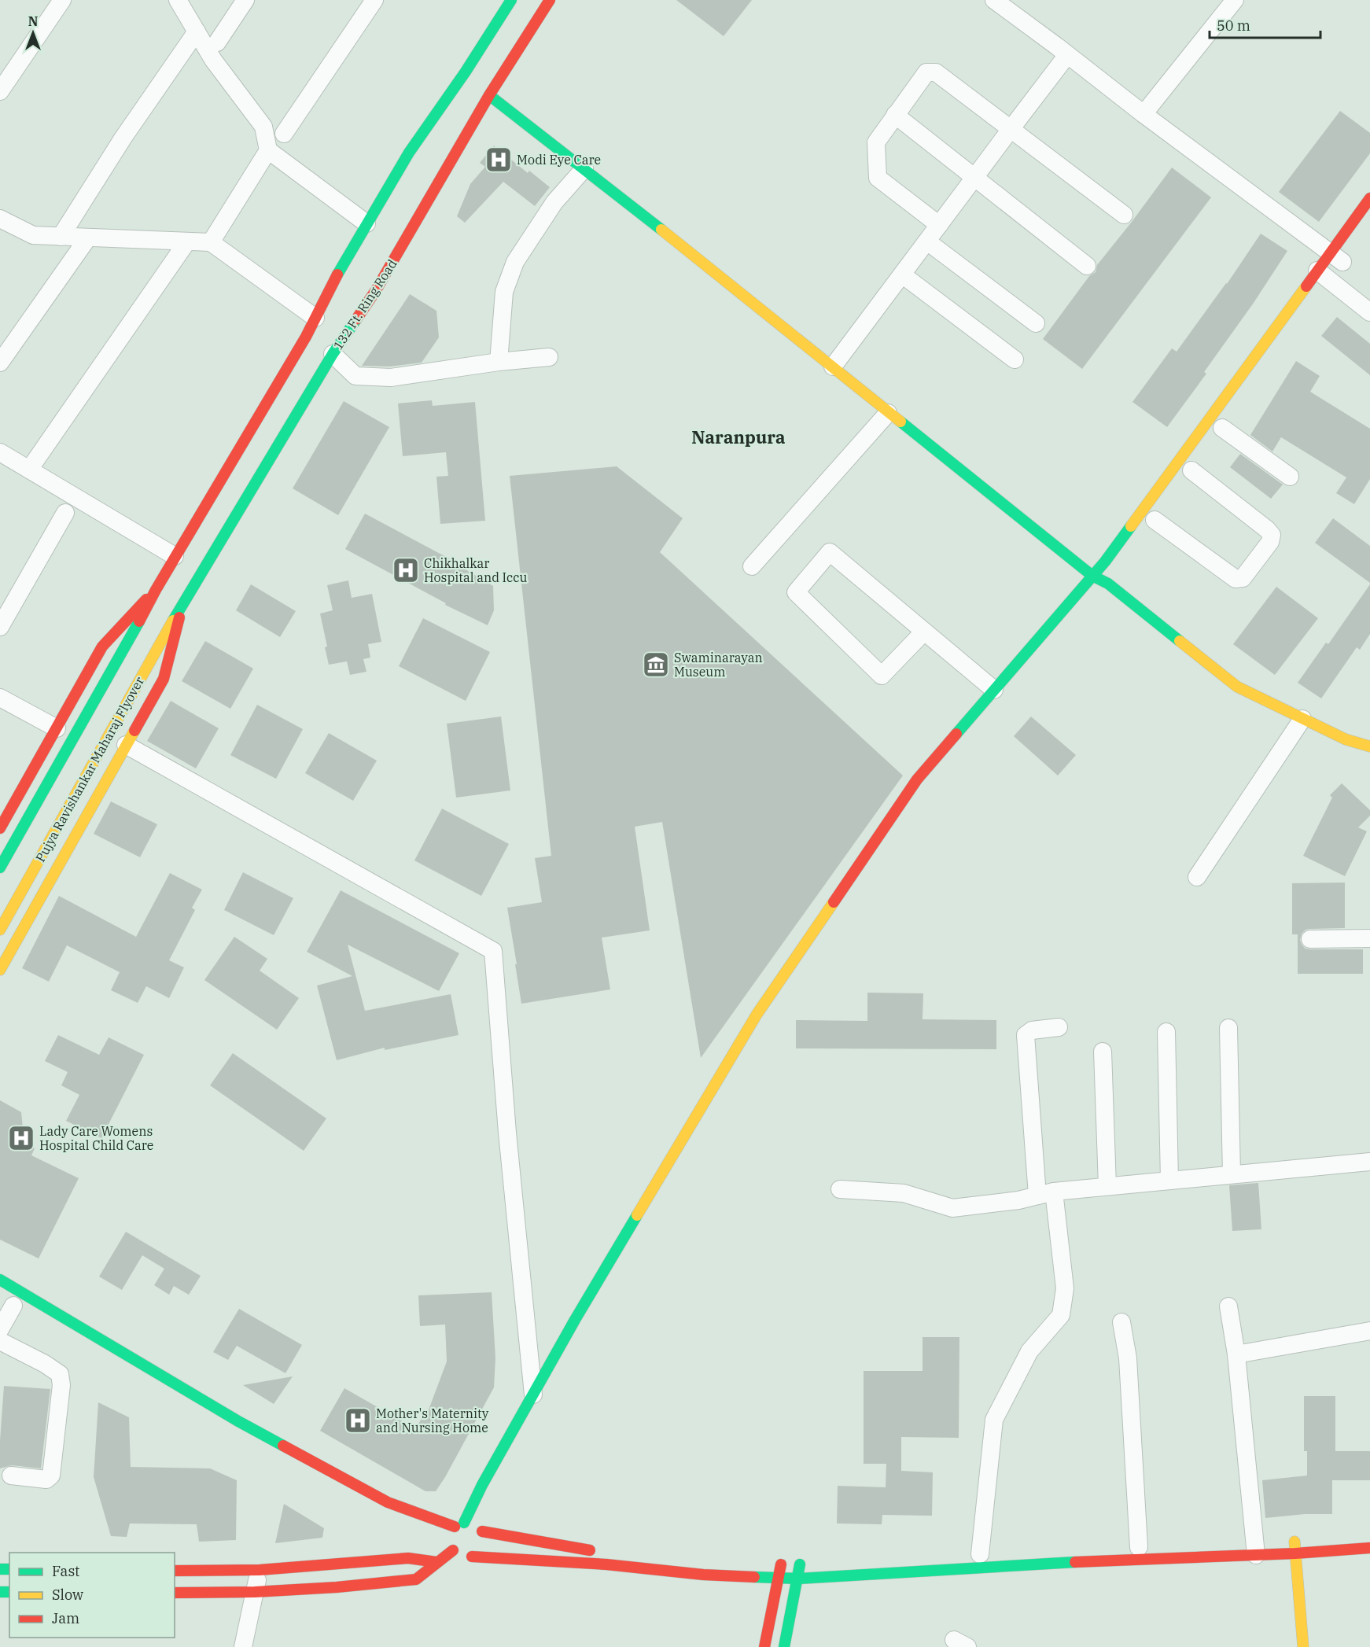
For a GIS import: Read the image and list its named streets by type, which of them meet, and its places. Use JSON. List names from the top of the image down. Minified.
{"streets":{"main road":["132 Ft. Ring Road","Pujya Ravishankar Maharaj Flyover"]},"crossings":[["132 Ft. Ring Road","Pujya Ravishankar Maharaj Flyover"]],"districts":["Naranpura"],"places":{"hospital":["Modi Eye Care","Chikhalkar Hospital and Iccu","Lady Care Womens Hospital Child Care","Mother's Maternity and Nursing Home"],"museum":["Swaminarayan Museum"]},"legend":["Fast","Slow","Jam"],"scale_bar":"50 m","north":"top"}
